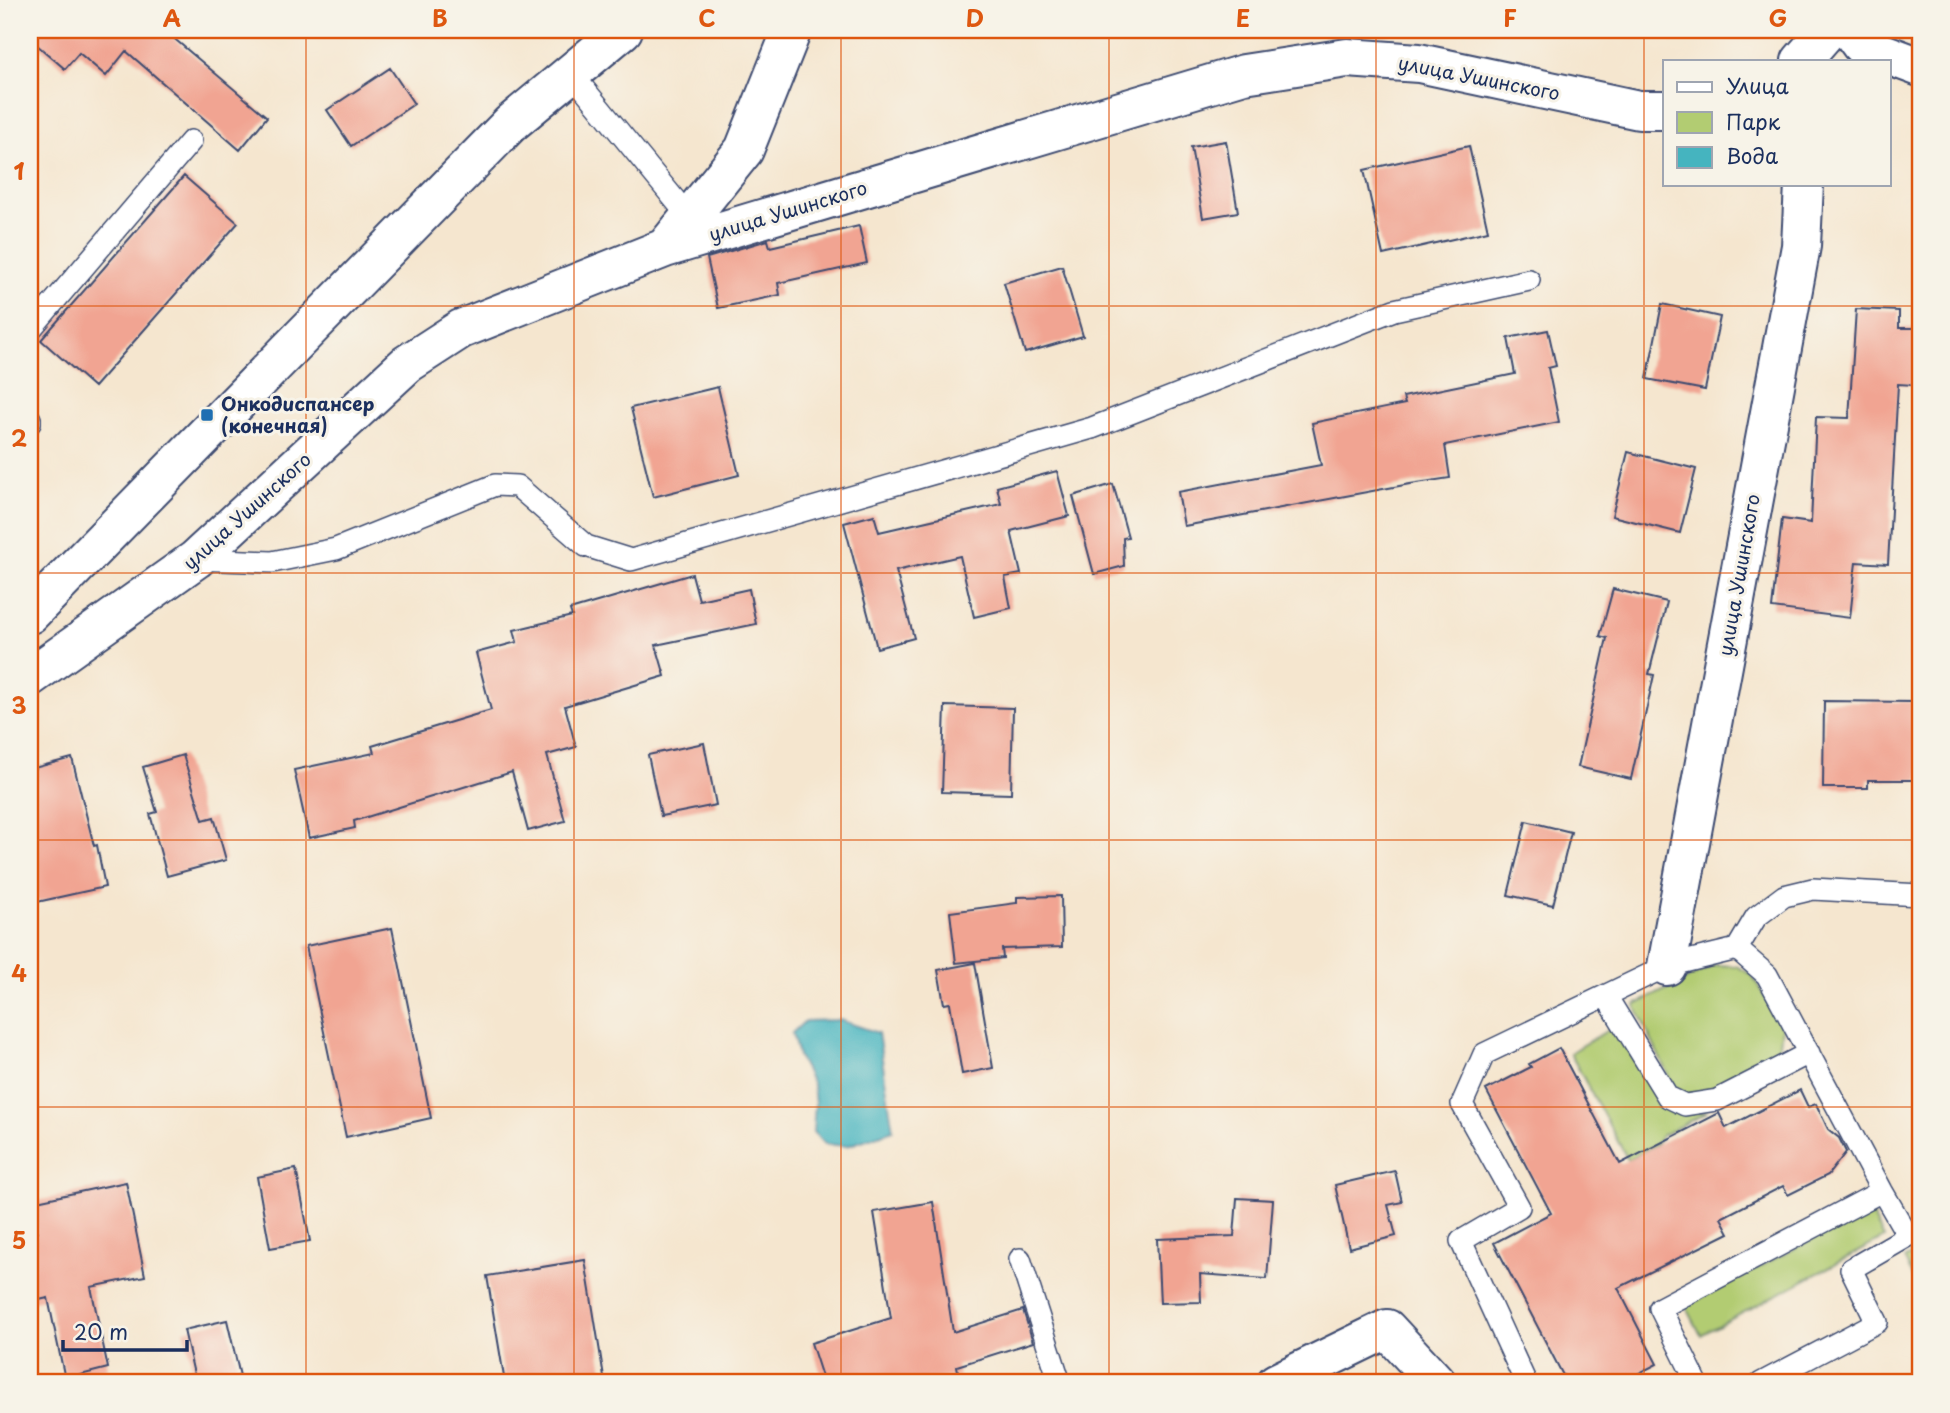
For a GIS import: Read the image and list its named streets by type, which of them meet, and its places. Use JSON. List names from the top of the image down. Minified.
{"streets":{"street":["улица Ушинского"]},"places":{"transit":["Онкодиспансер (конечная)"]},"legend":["Улица","Парк","Вода"],"scale_bar":"20 m","grid":{"columns":["A","B","C","D","E","F","G"],"rows":["1","2","3","4","5"]}}
